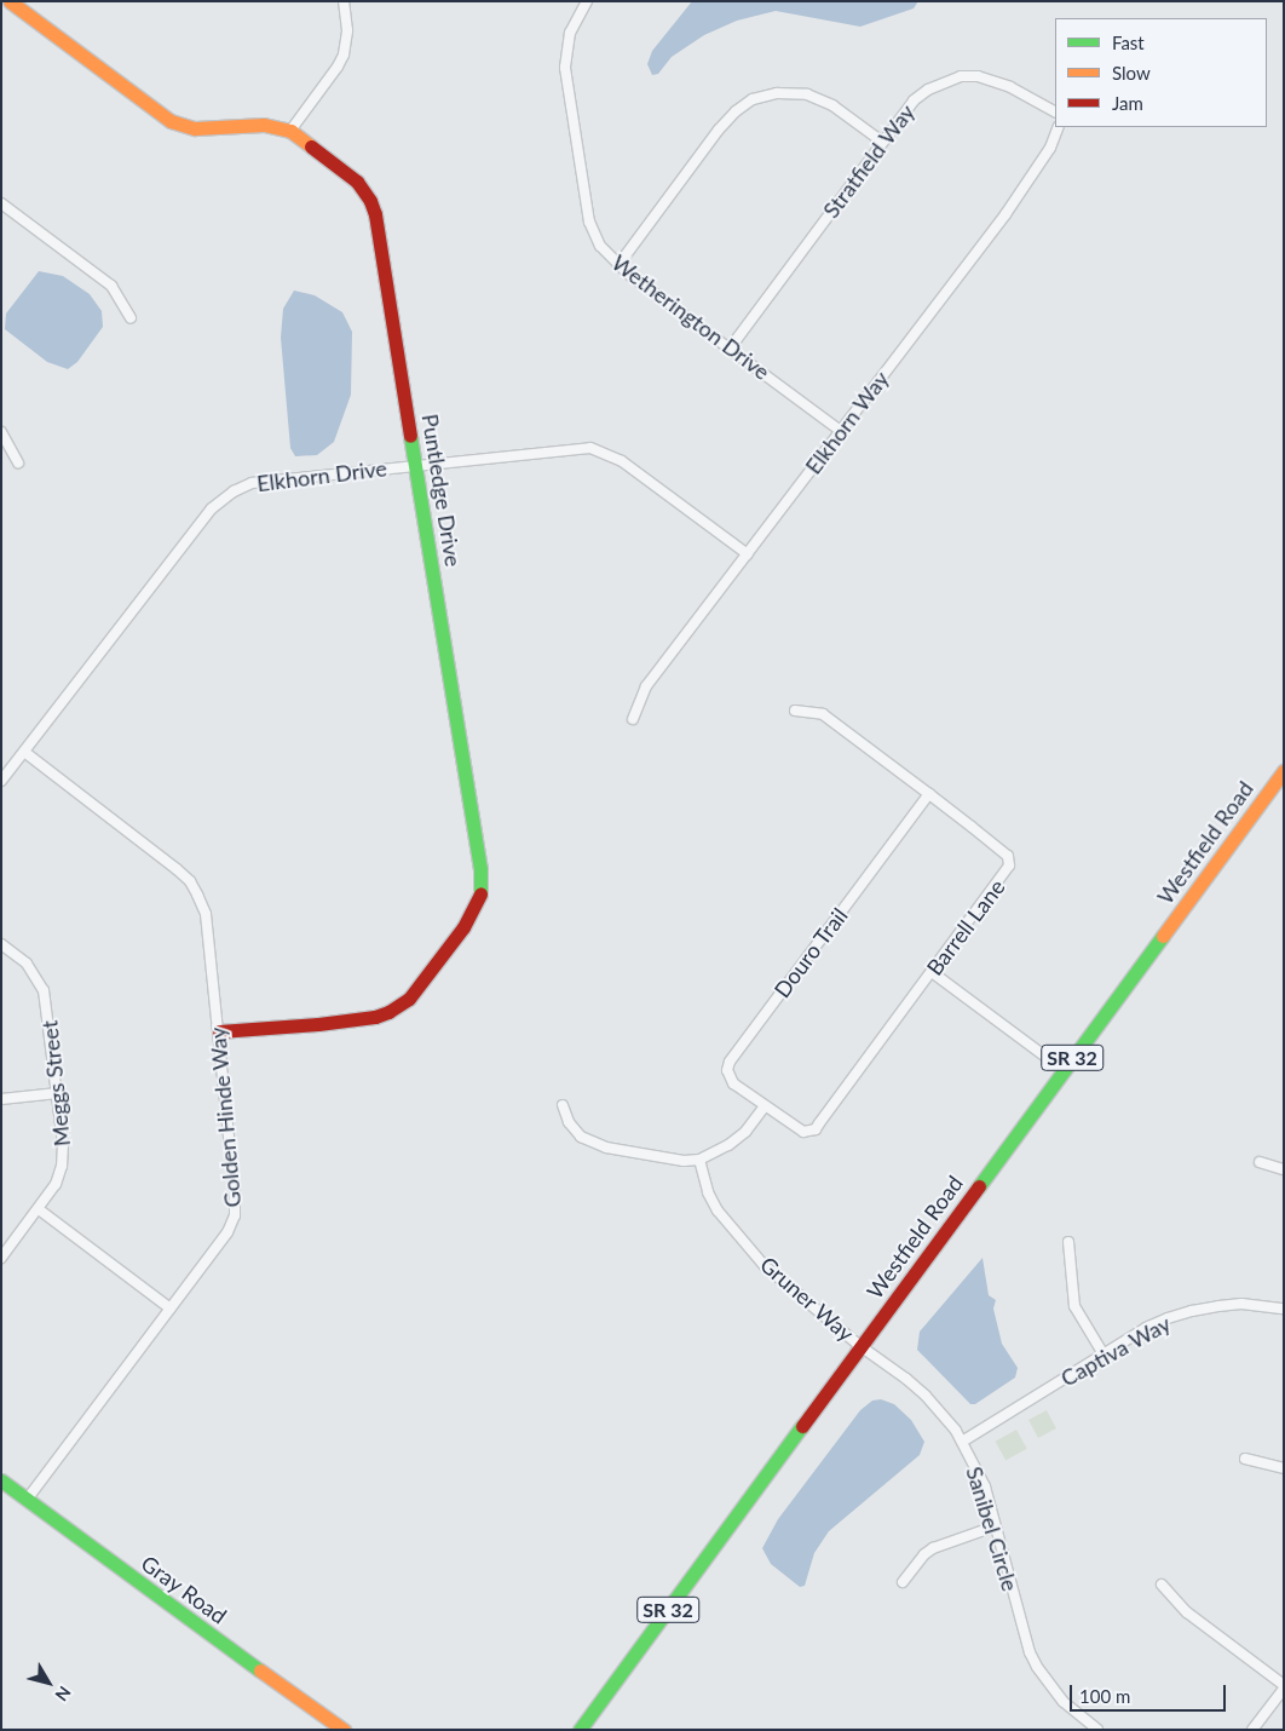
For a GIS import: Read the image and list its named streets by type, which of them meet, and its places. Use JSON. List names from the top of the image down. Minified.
{"streets":{"street":["Stratfield Way","Wetherington Drive","Elkhorn Way","Elkhorn Drive","Puntledge Drive","Westfield Road","Barrell Lane","Douro Trail","SR 32","Meggs Street","Golden Hinde Way","Gruner Way","Captiva Way","Sanibel Circle","Gray Road"]},"crossings":[["Stratfield Way","Wetherington Drive"],["Wetherington Drive","Elkhorn Way"],["Elkhorn Way","Elkhorn Drive"],["Elkhorn Drive","Puntledge Drive"],["Elkhorn Drive","Golden Hinde Way"],["Puntledge Drive","Golden Hinde Way"],["Westfield Road","Gruner Way"],["Westfield Road","Sanibel Circle"],["Barrell Lane","Douro Trail"],["Golden Hinde Way","Gray Road"],["Gruner Way","Sanibel Circle"],["Captiva Way","Sanibel Circle"]],"legend":["Fast","Slow","Jam"],"scale_bar":"100 m","north":"bottom right"}
